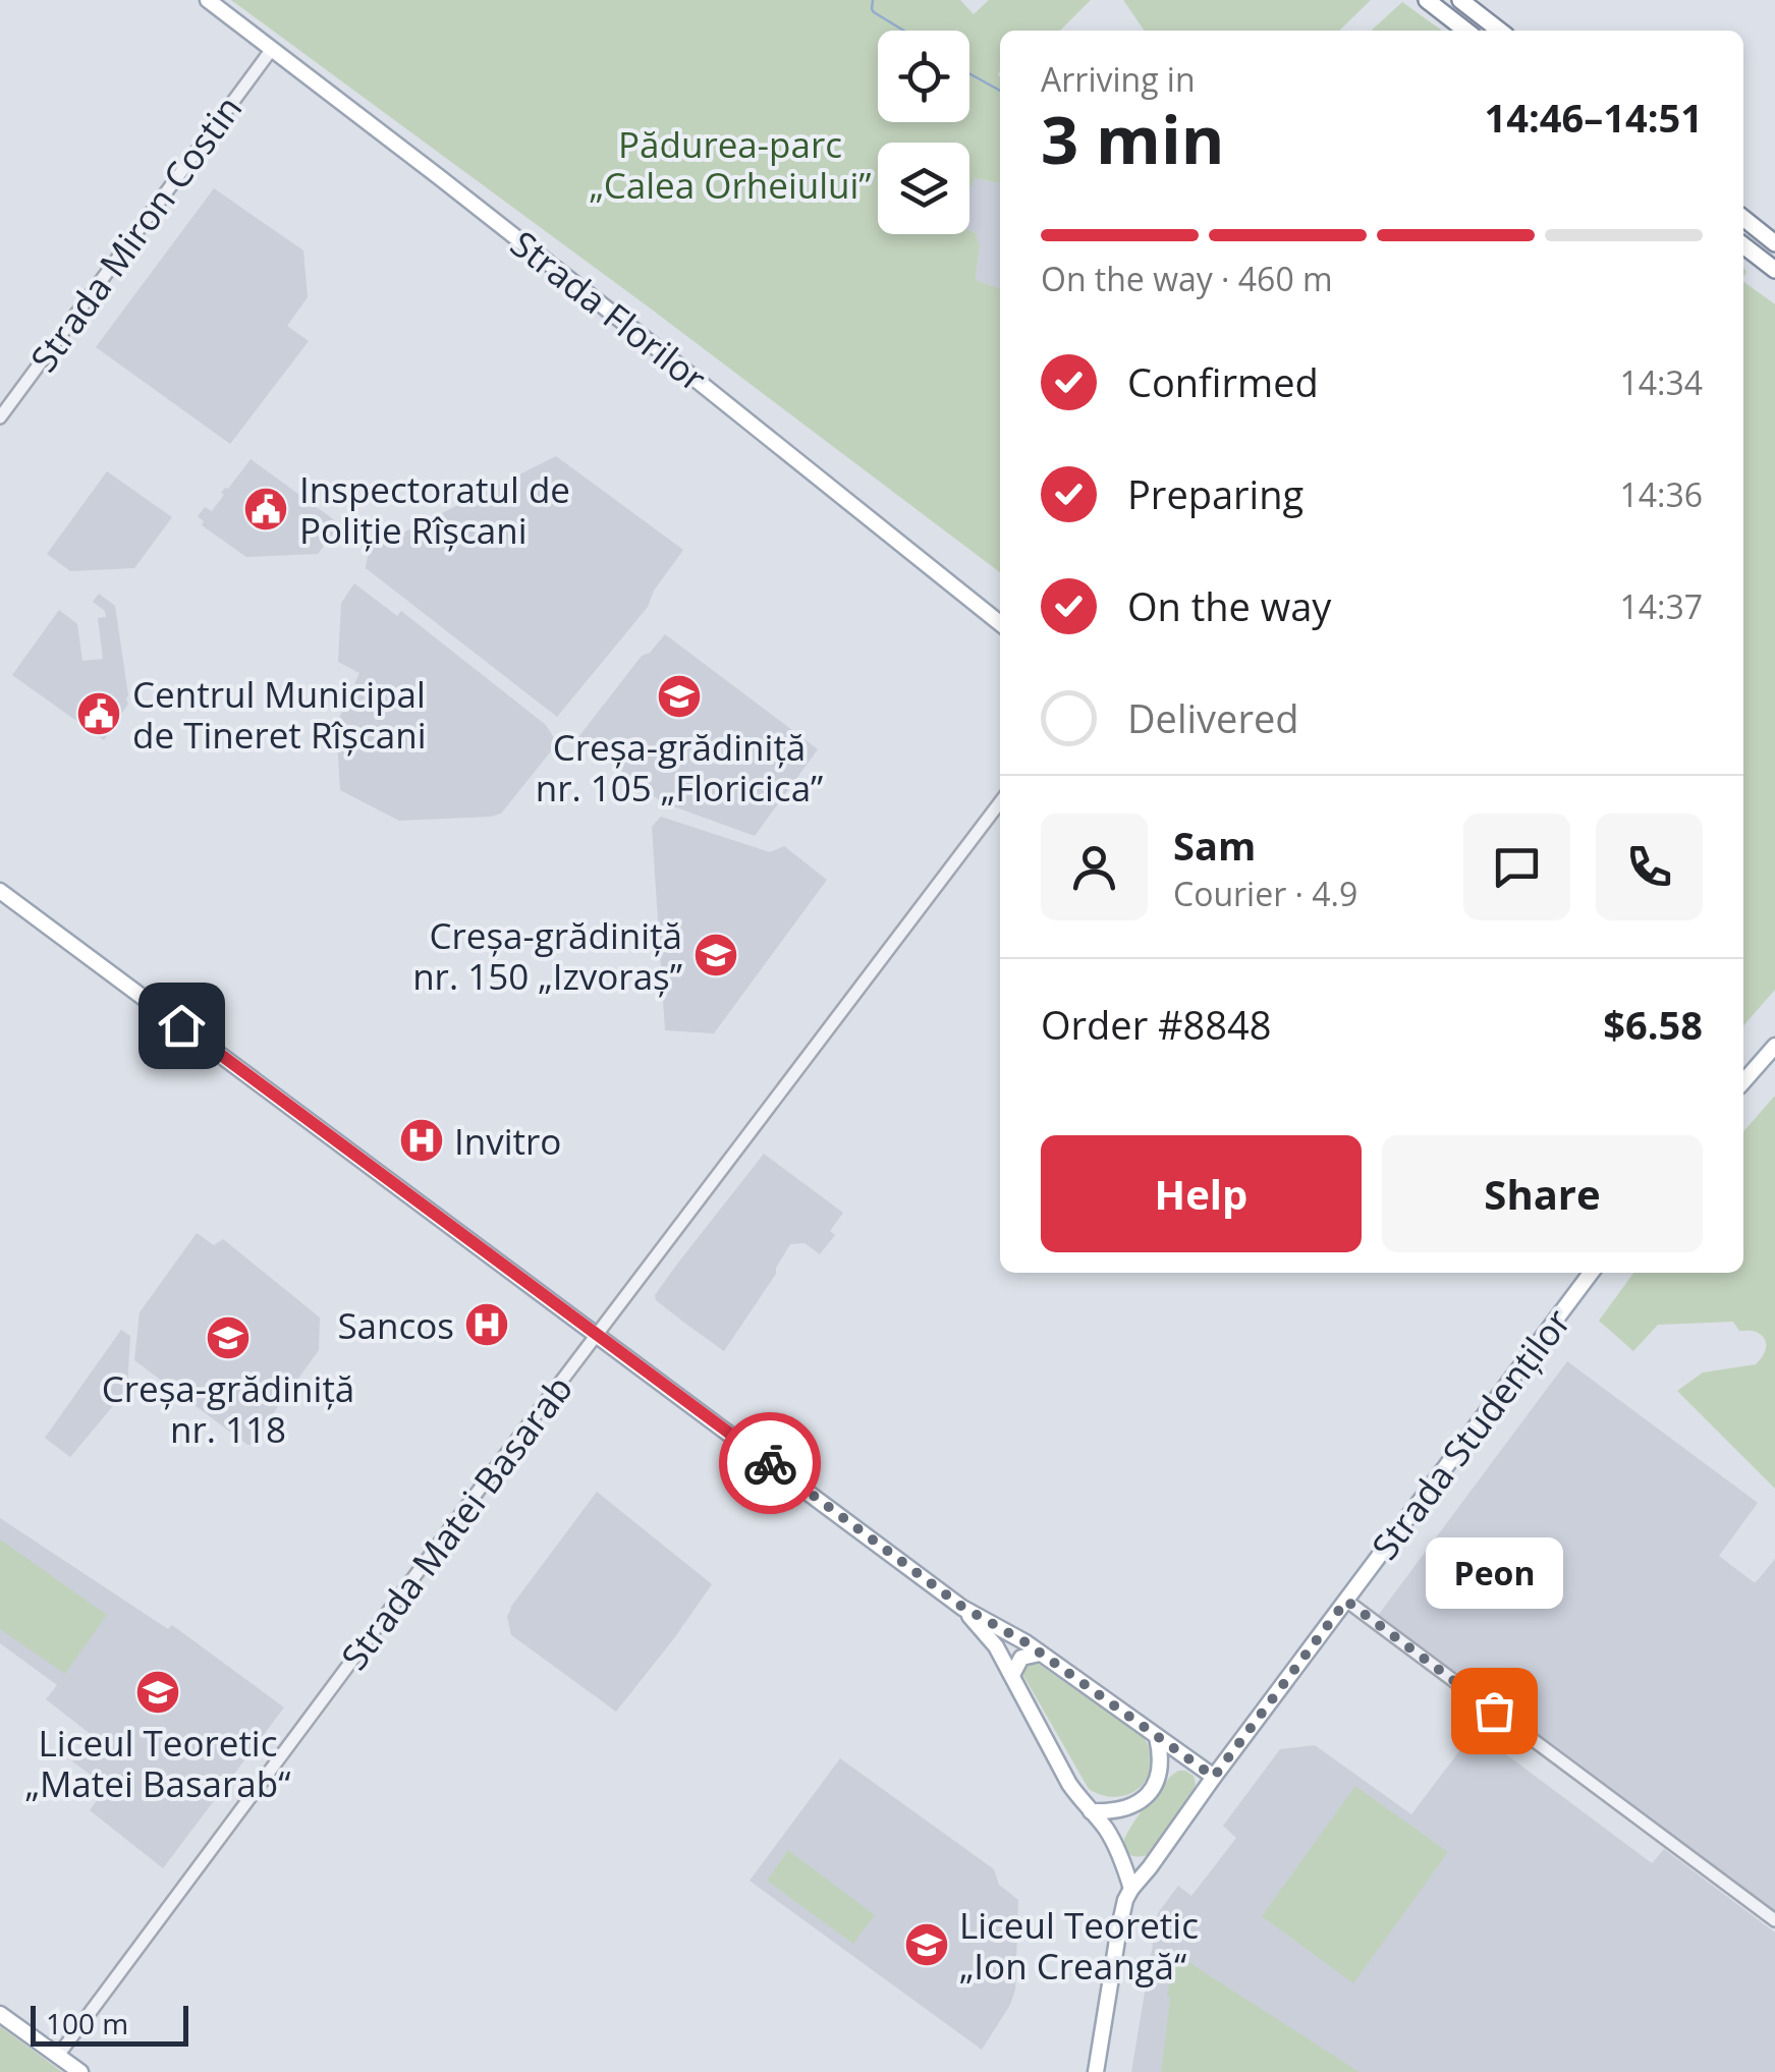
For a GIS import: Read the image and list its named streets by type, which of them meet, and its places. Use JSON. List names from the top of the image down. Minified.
{"streets":{"main road":["Strada Florilor","Strada Studenților"],"street":["Strada Miron Costin","Strada Matei Basarab"]},"crossings":[["Strada Miron Costin","Strada Florilor"]],"parks":["Pădurea-parc „Calea Orheiului”"],"places":{"public building":["Inspectoratul de Poliție Rîșcani","Centrul Municipal de Tineret Rîșcani"],"school or university":["Creșa-grădiniță nr. 105 „Floricica”","Creșa-grădiniță nr. 150 „Izvoraș”","Creșa-grădiniță nr. 118","Liceul Teoretic „Matei Basarab“","Liceul Teoretic „Ion Creangă“"],"hospital":["Invitro","Sancos"],"other":["Peon"]},"scale_bar":"100 m","page":{"heading":["3 min","Arriving in","14:46–14:51"],"panel":["Sam","Courier · 4.9","Order #8848","$6.58"],"bar":"On the way · 460 m","list":[["Confirmed","14:34"],["Preparing","14:36"],["On the way","14:37"],"Delivered"],"buttons":["Help","Share"],"bubble":"Peon","scale":"100 m"}}
